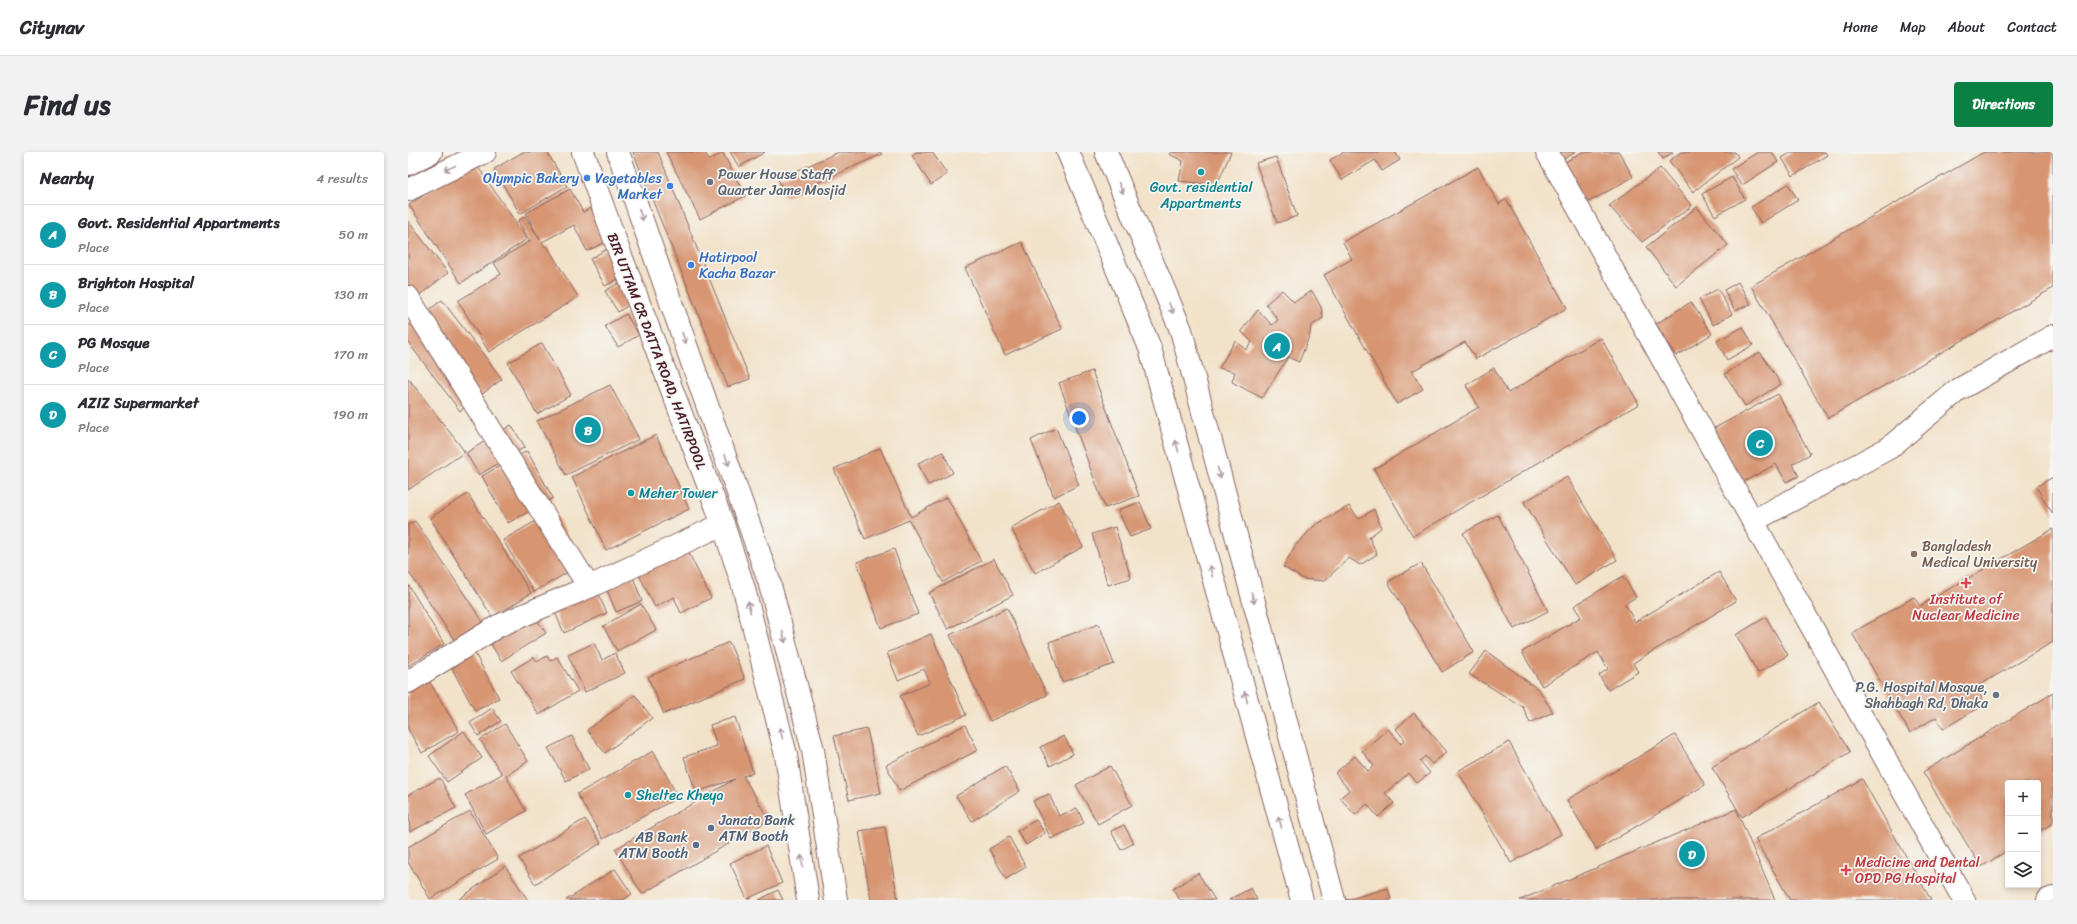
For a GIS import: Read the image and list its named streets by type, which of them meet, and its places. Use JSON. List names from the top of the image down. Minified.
{"streets":{"main road":["BIR UTTAM CR DATTA ROAD, HATIRPOOL"]},"places":{"other":["Govt. residential Appartments","Olympic Bakery","Power House Staff Quarter Jame Mosjid","Vegetables Market","Hatirpool Kacha Bazar","Meher Tower","Bangladesh Medical University","P.G. Hospital Mosque, Shahbagh Rd, Dhaka","Sheltec Kheya","Janata Bank ATM Booth","AB Bank ATM Booth"],"health":["Institute of Nuclear Medicine","Medicine and Dental OPD PG Hospital"]},"page":{"header":"Citynav","nav":["Home","Map","About","Contact"],"title":"Find us","buttons":"Directions","heading":["Nearby","4 results"],"list":[{"mark":"A","name":"Govt. Residential Appartments","note":"Place","value":"50 m"},{"mark":"B","name":"Brighton Hospital","note":"Place","value":"130 m"},{"mark":"C","name":"PG Mosque","note":"Place","value":"170 m"},{"mark":"D","name":"AZIZ Supermarket","note":"Place","value":"190 m"}],"pins":["A","B","C","D"],"map_buttons":["+","−"]}}
